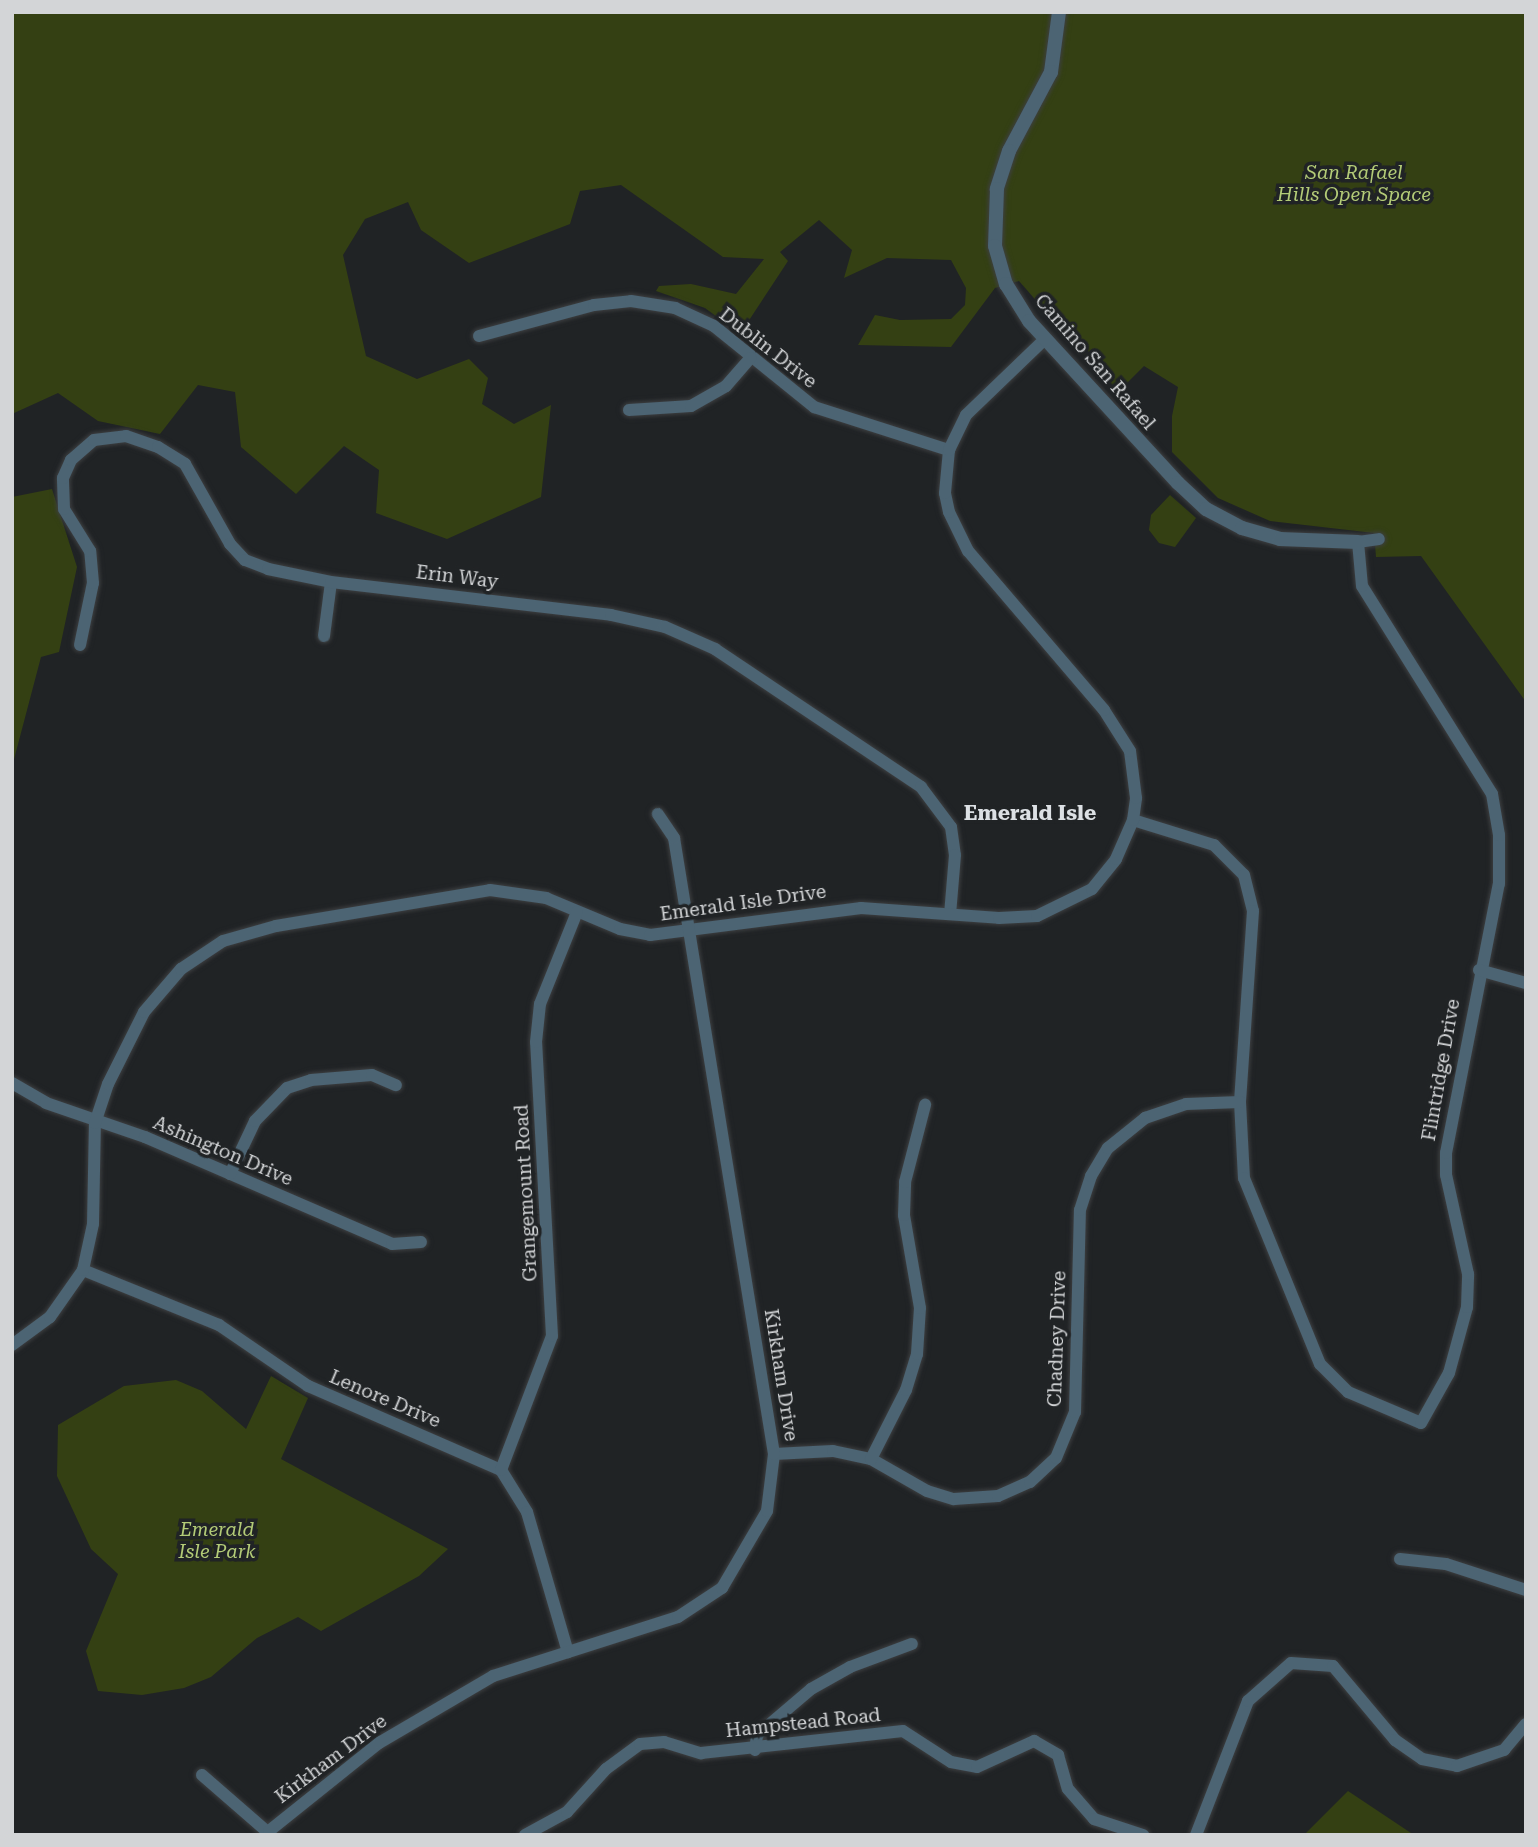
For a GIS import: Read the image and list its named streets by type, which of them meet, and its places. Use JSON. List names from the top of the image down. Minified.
{"streets":{"street":["Dublin Drive","Camino San Rafael","Erin Way","Emerald Isle Drive","Flintridge Drive","Ashington Drive","Grangemount Road","Chadney Drive","Kirkham Drive","Lenore Drive","Hampstead Road"]},"crossings":[["Dublin Drive","Emerald Isle Drive"],["Camino San Rafael","Emerald Isle Drive"],["Camino San Rafael","Flintridge Drive"],["Erin Way","Emerald Isle Drive"],["Emerald Isle Drive","Flintridge Drive"],["Emerald Isle Drive","Ashington Drive"],["Emerald Isle Drive","Grangemount Road"],["Emerald Isle Drive","Kirkham Drive"],["Emerald Isle Drive","Lenore Drive"],["Flintridge Drive","Chadney Drive"],["Grangemount Road","Lenore Drive"],["Chadney Drive","Kirkham Drive"]],"districts":["Emerald Isle"],"parks":["San Rafael Hills Open Space","Emerald Isle Park"]}
